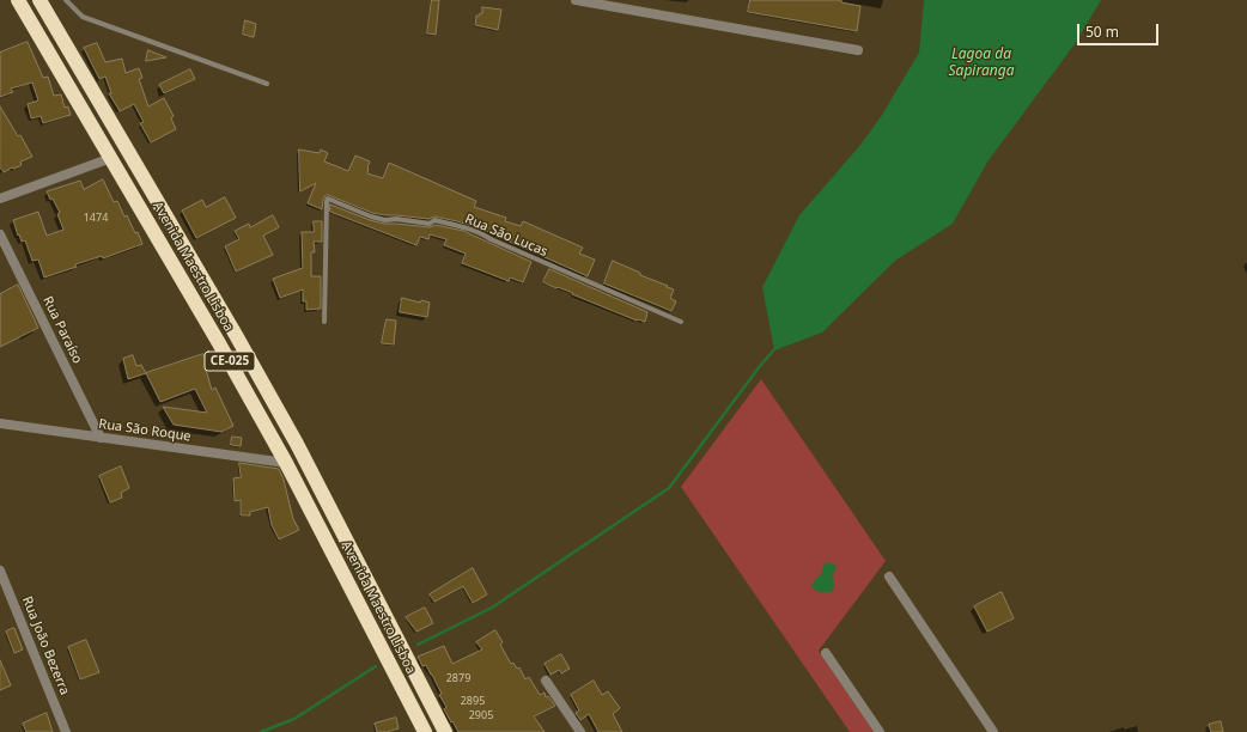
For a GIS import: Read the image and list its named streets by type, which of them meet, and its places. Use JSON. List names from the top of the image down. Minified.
{"streets":{"highway":["Avenida Maestro Lisboa","CE-025"],"street":["Rua Paraíso","Rua São Roque","Rua João Bezerra"],"lane":["Rua São Lucas"]},"crossings":[["Avenida Maestro Lisboa","Rua São Roque"],["Rua Paraíso","Rua São Roque"]],"water":["Lagoa da Sapiranga"],"house_numbers":["1474","2879","2895","2905"],"scale_bar":"50 m"}
